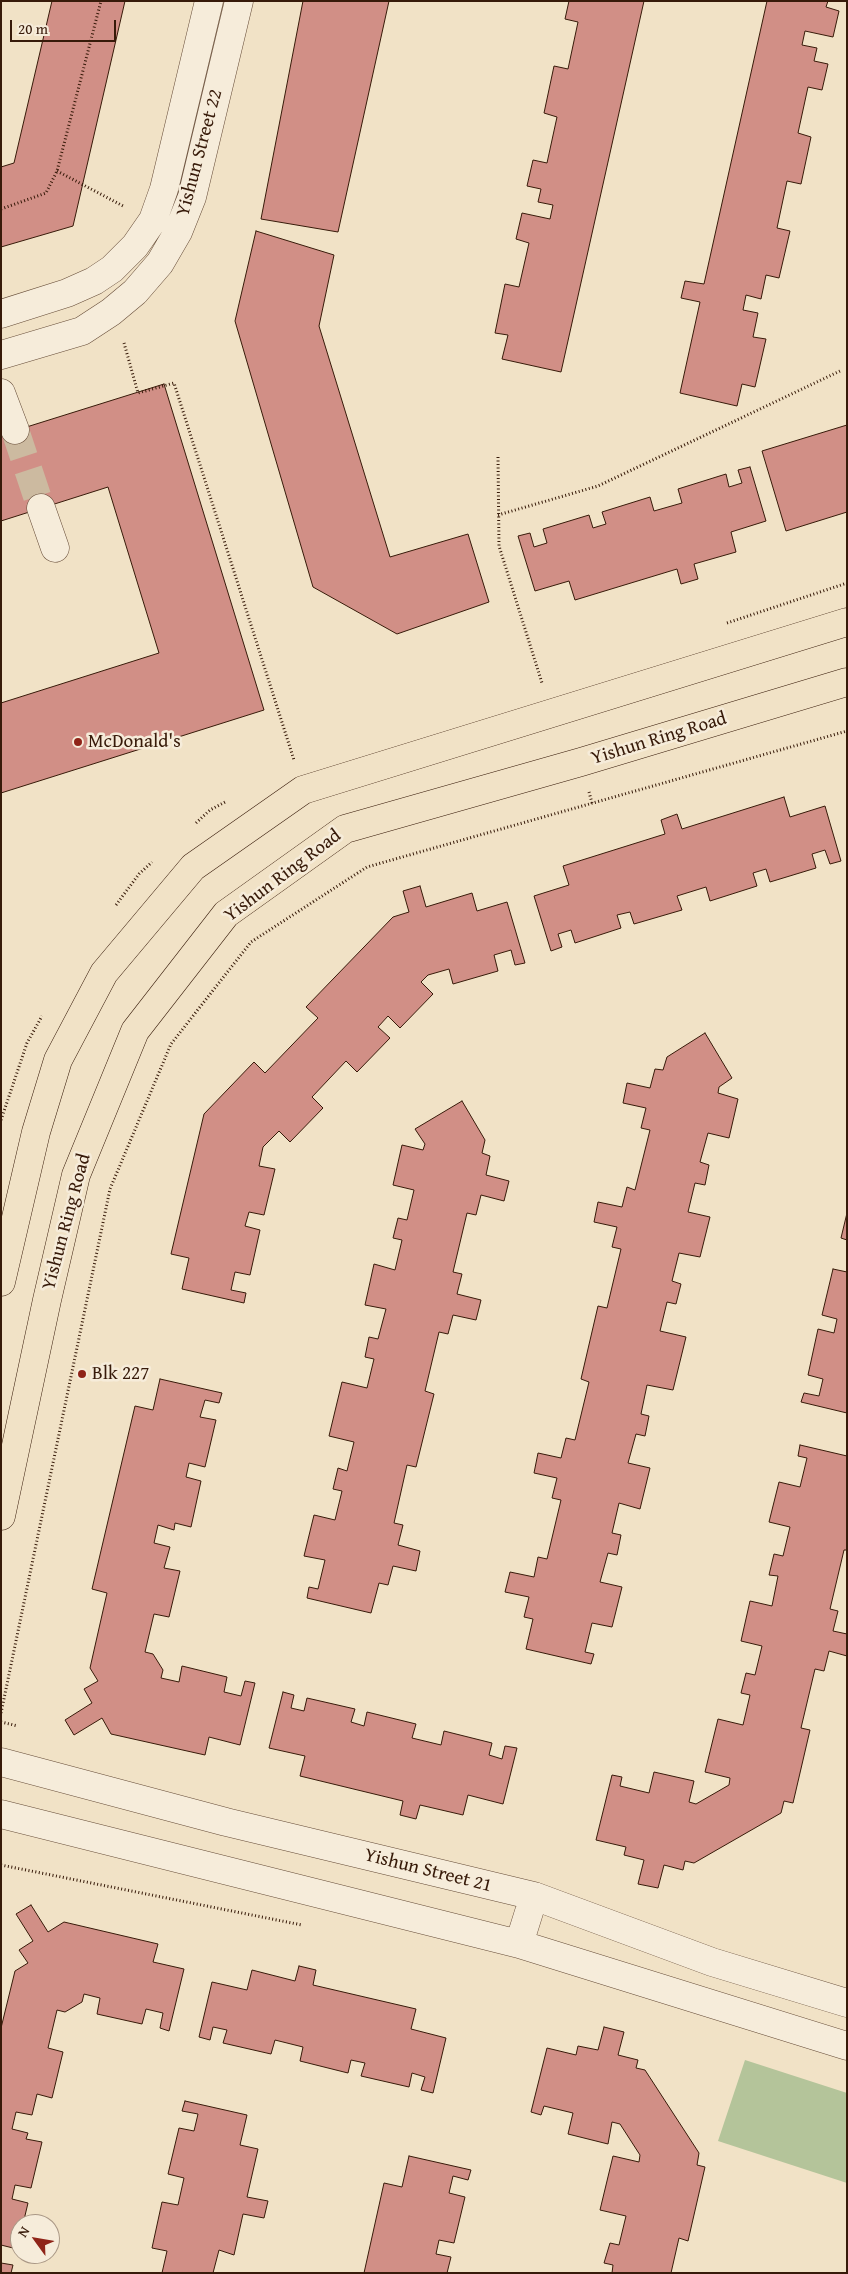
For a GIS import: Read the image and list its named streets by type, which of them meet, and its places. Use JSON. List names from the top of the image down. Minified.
{"streets":{"main road":["Yishun Ring Road"],"street":["Yishun Street 22","Yishun Street 21"]},"places":["McDonald's","Blk 227"],"scale_bar":"20 m","north":"top left"}
